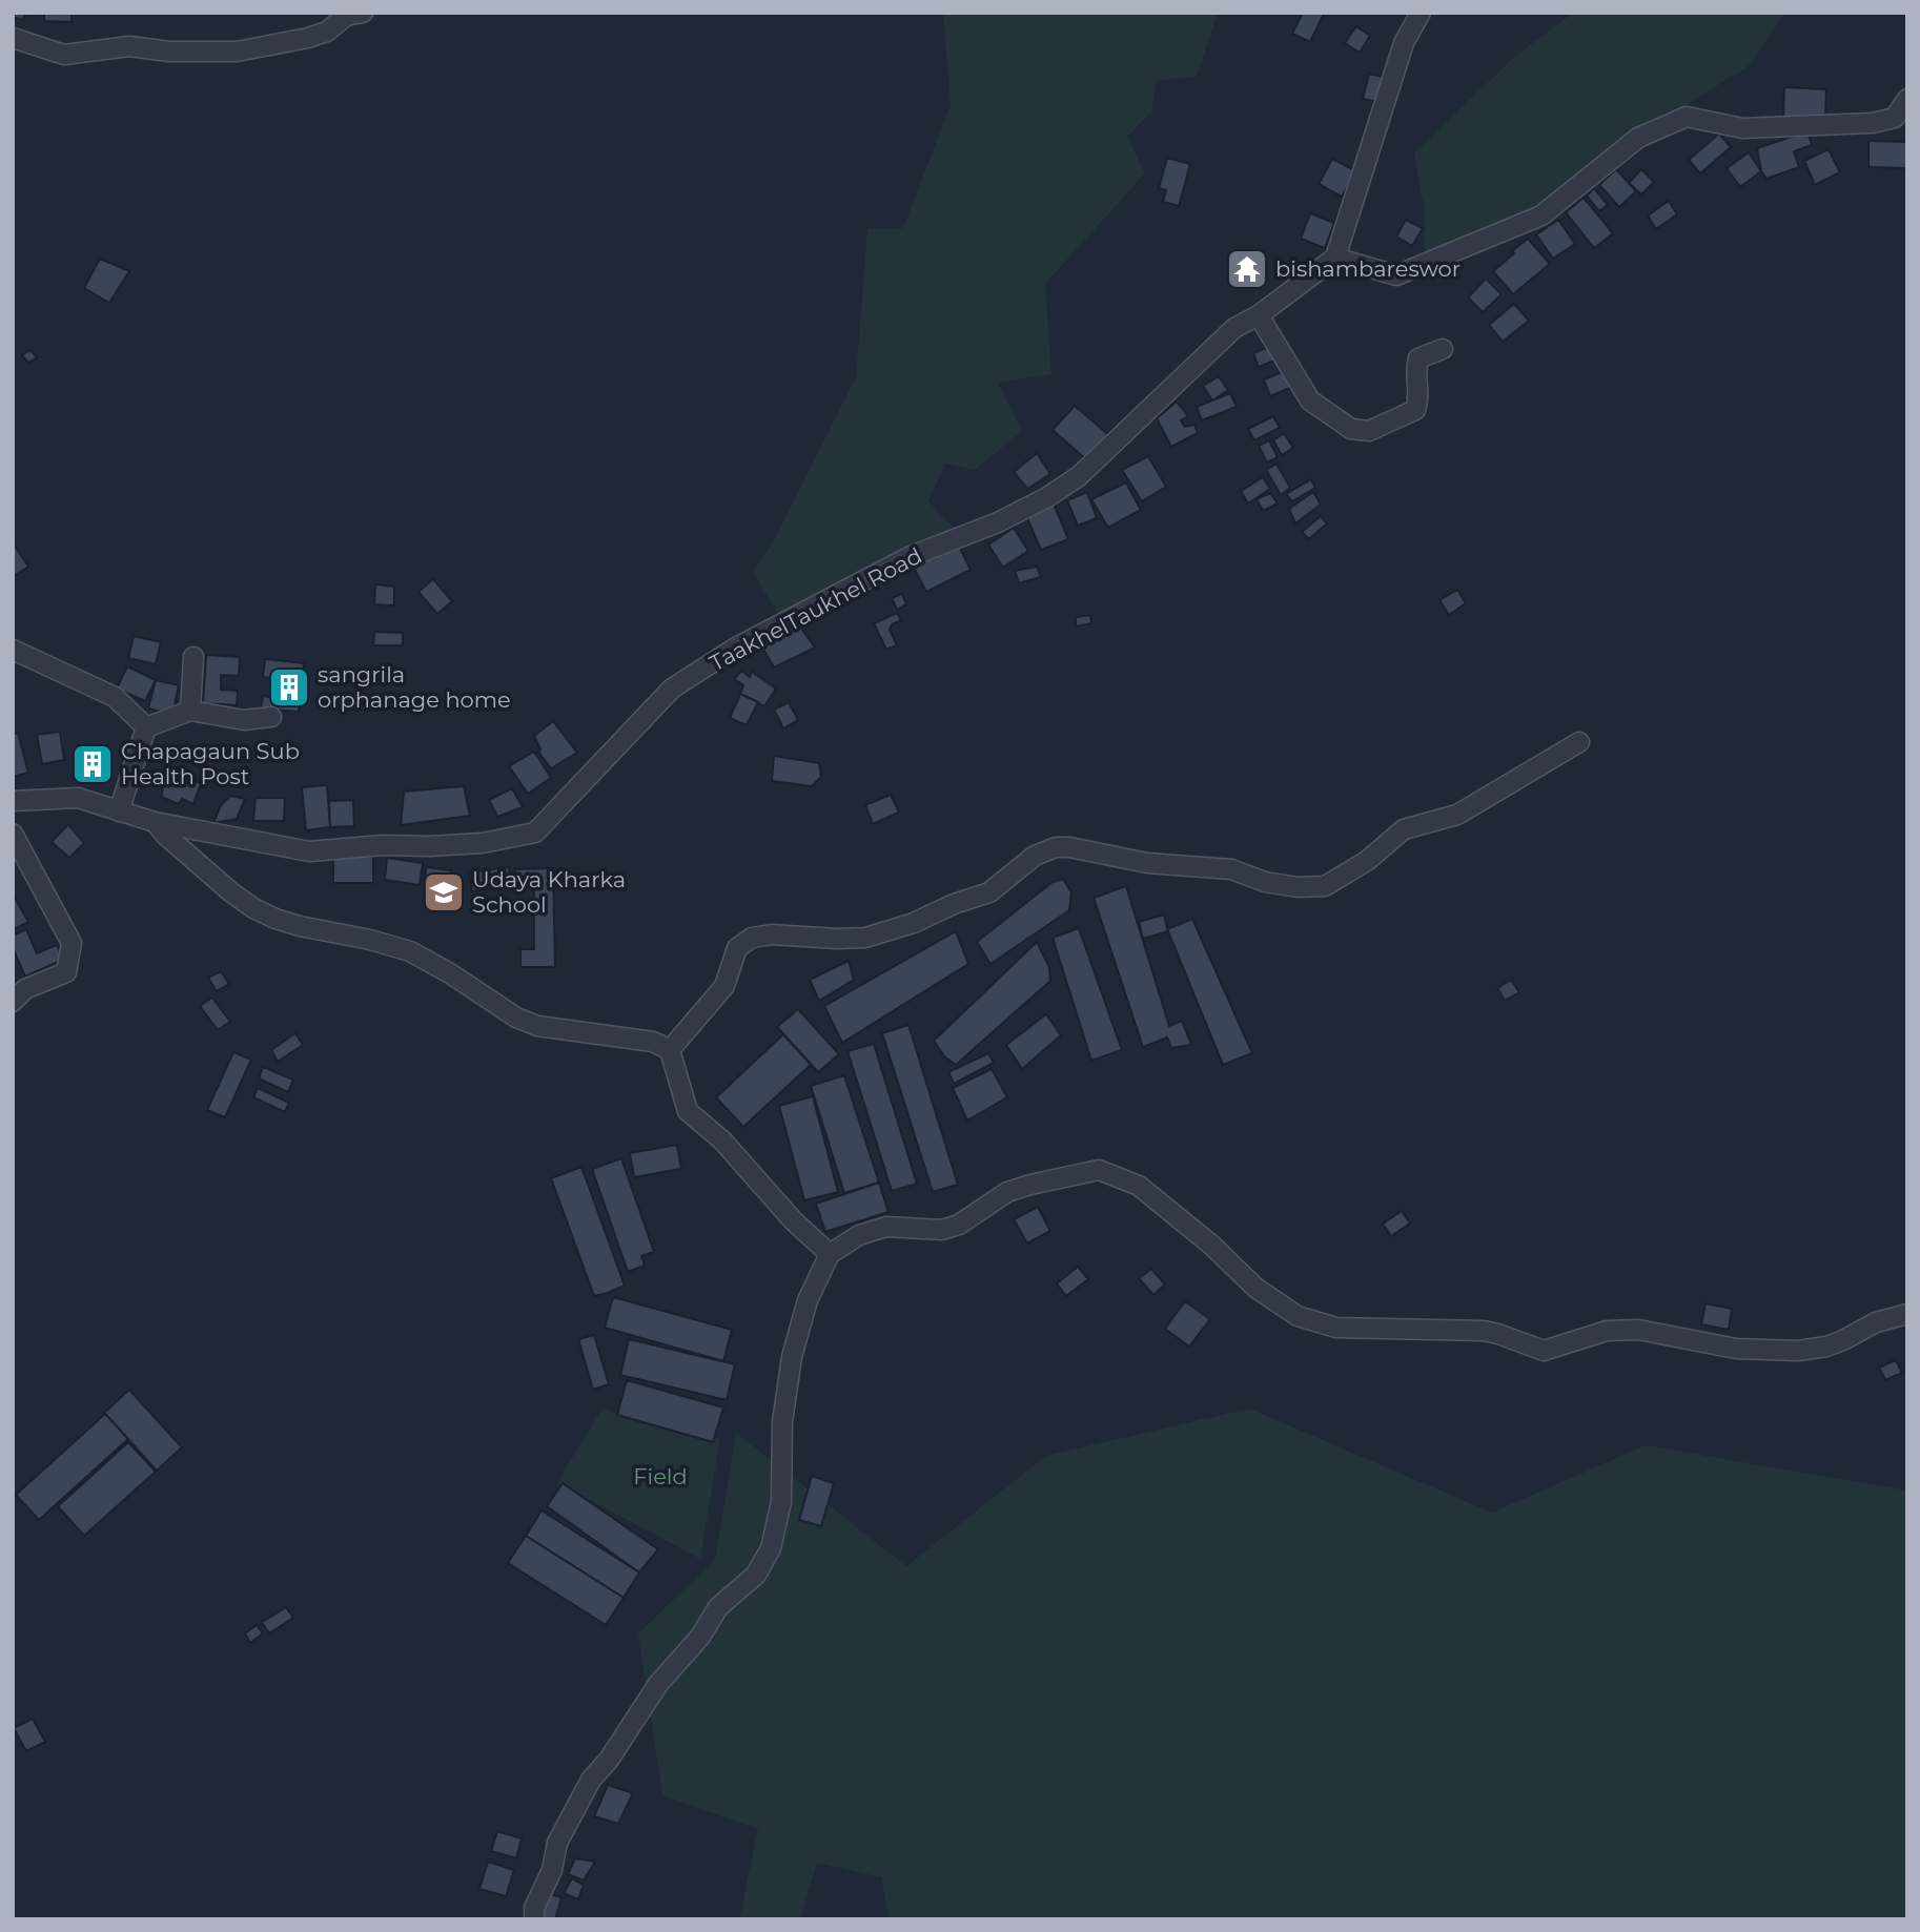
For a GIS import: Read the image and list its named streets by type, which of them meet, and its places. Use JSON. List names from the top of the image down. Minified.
{"streets":{"street":["TaakhelTaukhel Road"]},"parks":["Field"],"places":{"temple":["bishambareswor"],"building":["sangrila orphanage home","Chapagaun Sub Health Post"],"school or university":["Udaya Kharka School"]}}
